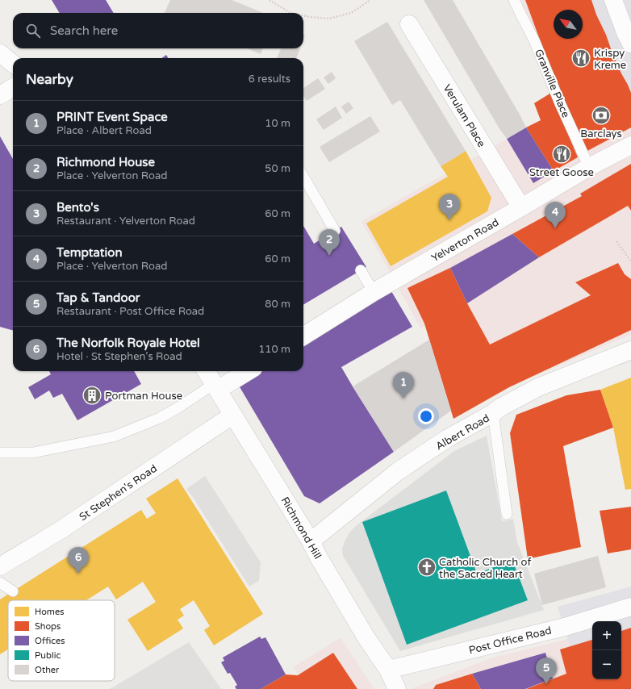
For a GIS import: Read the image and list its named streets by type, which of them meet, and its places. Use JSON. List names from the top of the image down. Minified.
{"streets":{"street":["Verulam Place","Yelverton Road","Albert Road","St Stephen's Road","Richmond Hill","Post Office Road"],"lane":["Granville Place"]},"crossings":[["Granville Place","Yelverton Road"],["Verulam Place","Yelverton Road"],["Albert Road","Richmond Hill"],["St Stephen's Road","Richmond Hill"],["Richmond Hill","Post Office Road"]],"places":{"restaurant":["Krispy Kreme","Street Goose"],"bank":["Barclays"],"building":["Portman House"],"church":["Catholic Church of the Sacred Heart"]},"legend":["Homes","Shops","Offices","Public","Other"],"north":"top left","page":{"search":"Search here","heading":["Nearby","6 results"],"list":[{"mark":"1","name":"PRINT Event Space","note":"Place · Albert Road","value":"10 m"},{"mark":"2","name":"Richmond House","note":"Place · Yelverton Road","value":"50 m"},{"mark":"3","name":"Bento's","note":"Restaurant · Yelverton Road","value":"60 m"},{"mark":"4","name":"Temptation","note":"Place · Yelverton Road","value":"60 m"},{"mark":"5","name":"Tap & Tandoor","note":"Restaurant · Post Office Road","value":"80 m"},{"mark":"6","name":"The Norfolk Royale Hotel","note":"Hotel · St Stephen's Road","value":"110 m"}],"pins":["3","4","2","1","6","5"],"map_buttons":["+","−"]}}
